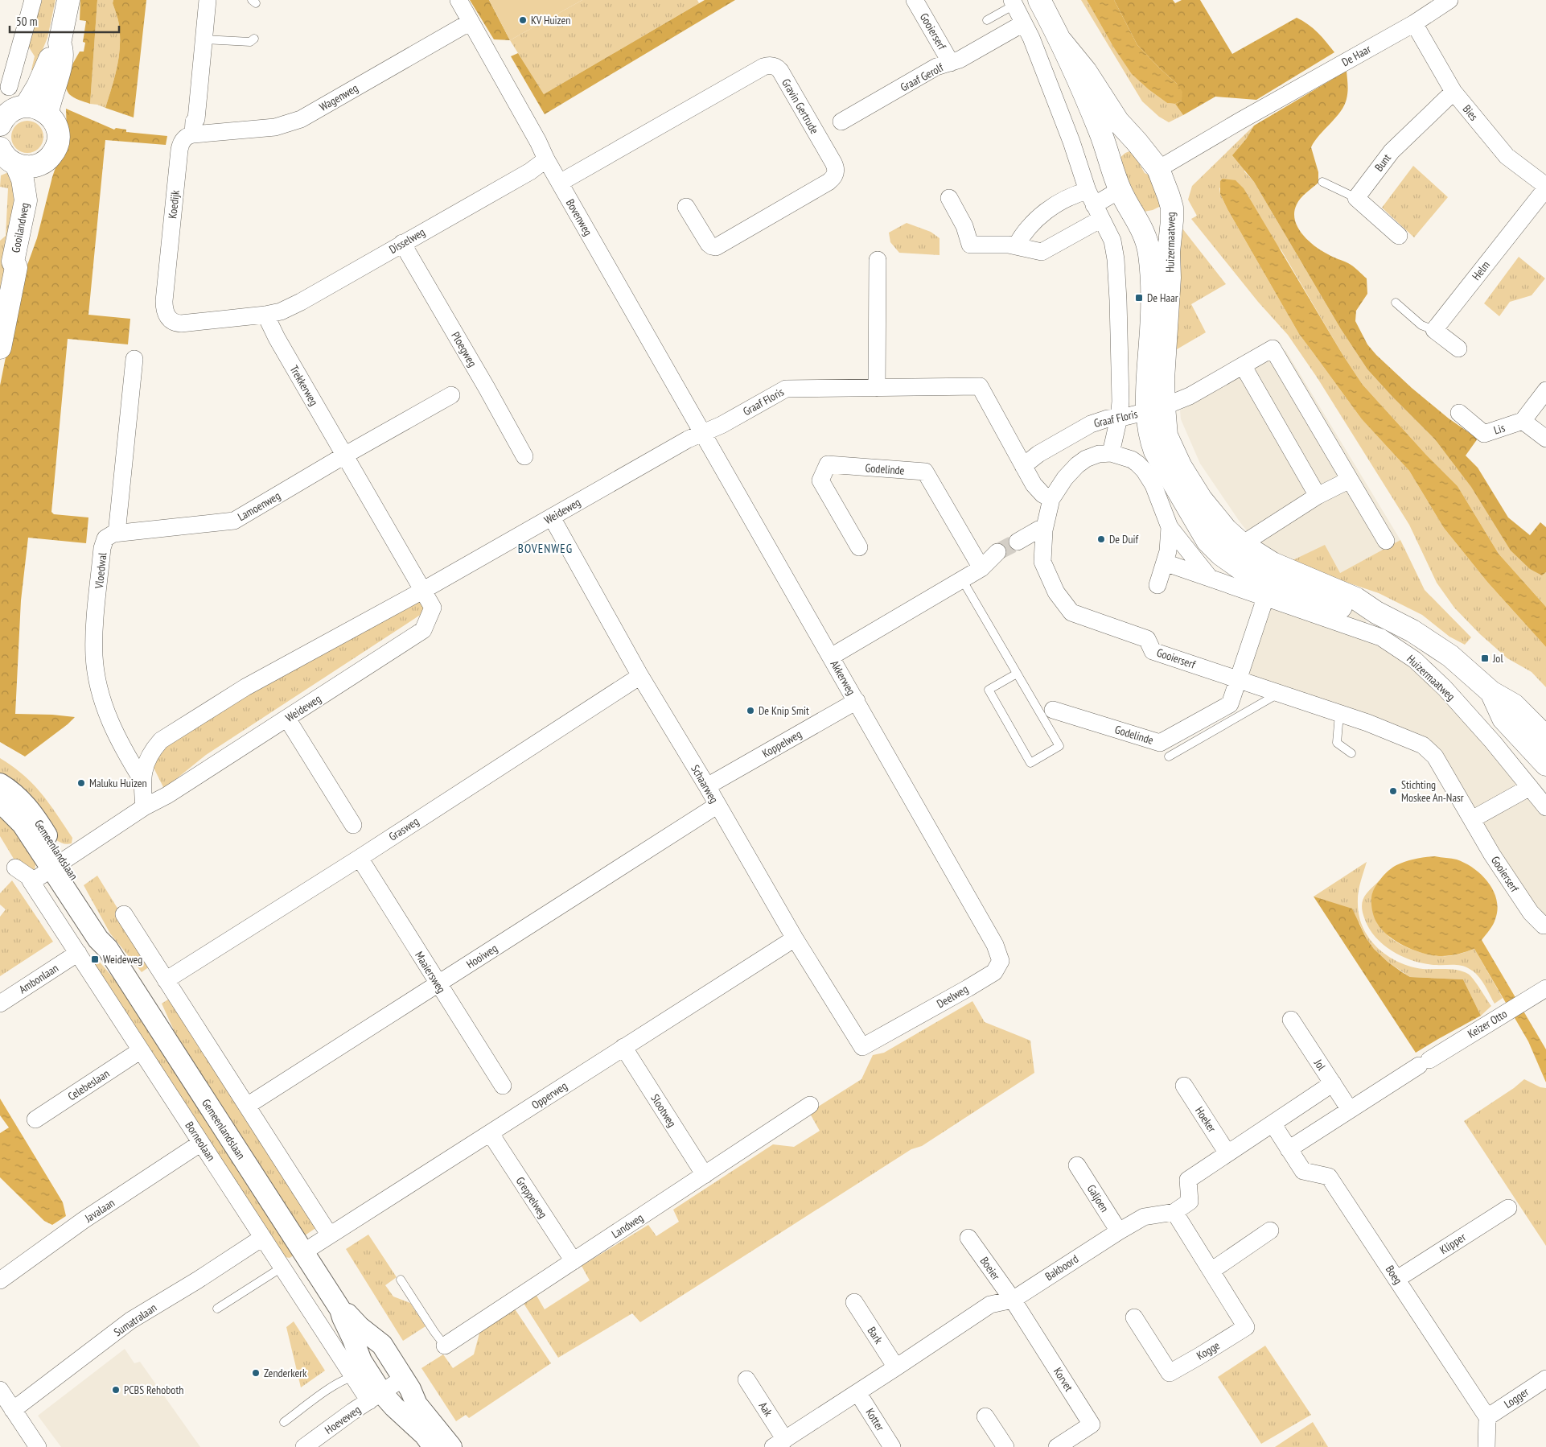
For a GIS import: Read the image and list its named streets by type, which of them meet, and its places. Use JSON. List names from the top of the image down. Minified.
{"streets":{"main road":["Gooilandweg","Huizermaatweg"],"street":["Gooierserf","De Haar","Graaf Gerolf","Wagenweg","Gravin Gertrude","Bies","Bunt","Koedijk","Bovenweg","Disselweg","Helm","Ploegweg","Trekkerweg","Graaf Floris","Lis","Godelinde","Lamoenweg","Weideweg","Vloedwal","Akkerweg","Koppelweg","Schaarweg","Grasweg","Gemeenlandslaan","Hooiweg","Maaiersweg","Ambonlaan","Deelweg","Keizer Otto","Jol","Celebeslaan","Opperweg","Slootweg","Hoeker","Borneolaan","Greppelweg","Galjoen","Javalaan","Landweg","Klipper","Bakboord","Boeier","Boeg","Sumatralaan","Bark","Kogge","Korvet","Logger","Aak","Hoeveweg","Kotter"]},"crossings":[["Gooierserf","Graaf Gerolf"],["Gooierserf","Godelinde"],["De Haar","Bies"],["De Haar","Huizermaatweg"],["Wagenweg","Koedijk"],["Wagenweg","Bovenweg"],["Gravin Gertrude","Bovenweg"],["Bies","Bunt"],["Bies","Helm"],["Koedijk","Disselweg"],["Koedijk","Trekkerweg"],["Bovenweg","Disselweg"],["Bovenweg","Graaf Floris"],["Bovenweg","Weideweg"],["Bovenweg","Akkerweg"],["Disselweg","Ploegweg"],["Disselweg","Trekkerweg"],["Huizermaatweg","Graaf Floris"],["Huizermaatweg","Godelinde"],["Trekkerweg","Lamoenweg"],["Trekkerweg","Weideweg"],["Graaf Floris","Weideweg"],["Graaf Floris","Akkerweg"],["Lamoenweg","Vloedwal"],["Weideweg","Vloedwal"],["Weideweg","Akkerweg"],["Weideweg","Schaarweg"],["Weideweg","Gemeenlandslaan"],["Akkerweg","Koppelweg"],["Akkerweg","Deelweg"],["Koppelweg","Schaarweg"],["Schaarweg","Grasweg"],["Schaarweg","Hooiweg"],["Schaarweg","Deelweg"],["Schaarweg","Opperweg"],["Grasweg","Maaiersweg"],["Gemeenlandslaan","Opperweg"],["Gemeenlandslaan","Borneolaan"],["Gemeenlandslaan","Hoeveweg"],["Hooiweg","Maaiersweg"],["Ambonlaan","Borneolaan"],["Keizer Otto","Jol"],["Jol","Bakboord"],["Celebeslaan","Borneolaan"],["Opperweg","Slootweg"],["Opperweg","Greppelweg"],["Slootweg","Landweg"],["Hoeker","Bakboord"],["Borneolaan","Javalaan"],["Borneolaan","Sumatralaan"],["Borneolaan","Hoeveweg"],["Greppelweg","Landweg"],["Galjoen","Bakboord"],["Klipper","Boeg"],["Bakboord","Boeier"],["Bakboord","Boeg"],["Bakboord","Bark"],["Bakboord","Kogge"],["Bakboord","Korvet"],["Bakboord","Aak"],["Bakboord","Kotter"],["Boeier","Korvet"],["Boeg","Logger"]],"districts":["BOVENWEG"],"places":{"other":["KV Huizen","De Duif","De Knip Smit","Maluku Huizen","Stichting Moskee An-Nasr","Zenderkerk","PCBS Rehoboth"],"transit":["De Haar","Jol","Weideweg"]},"scale_bar":"50 m"}
